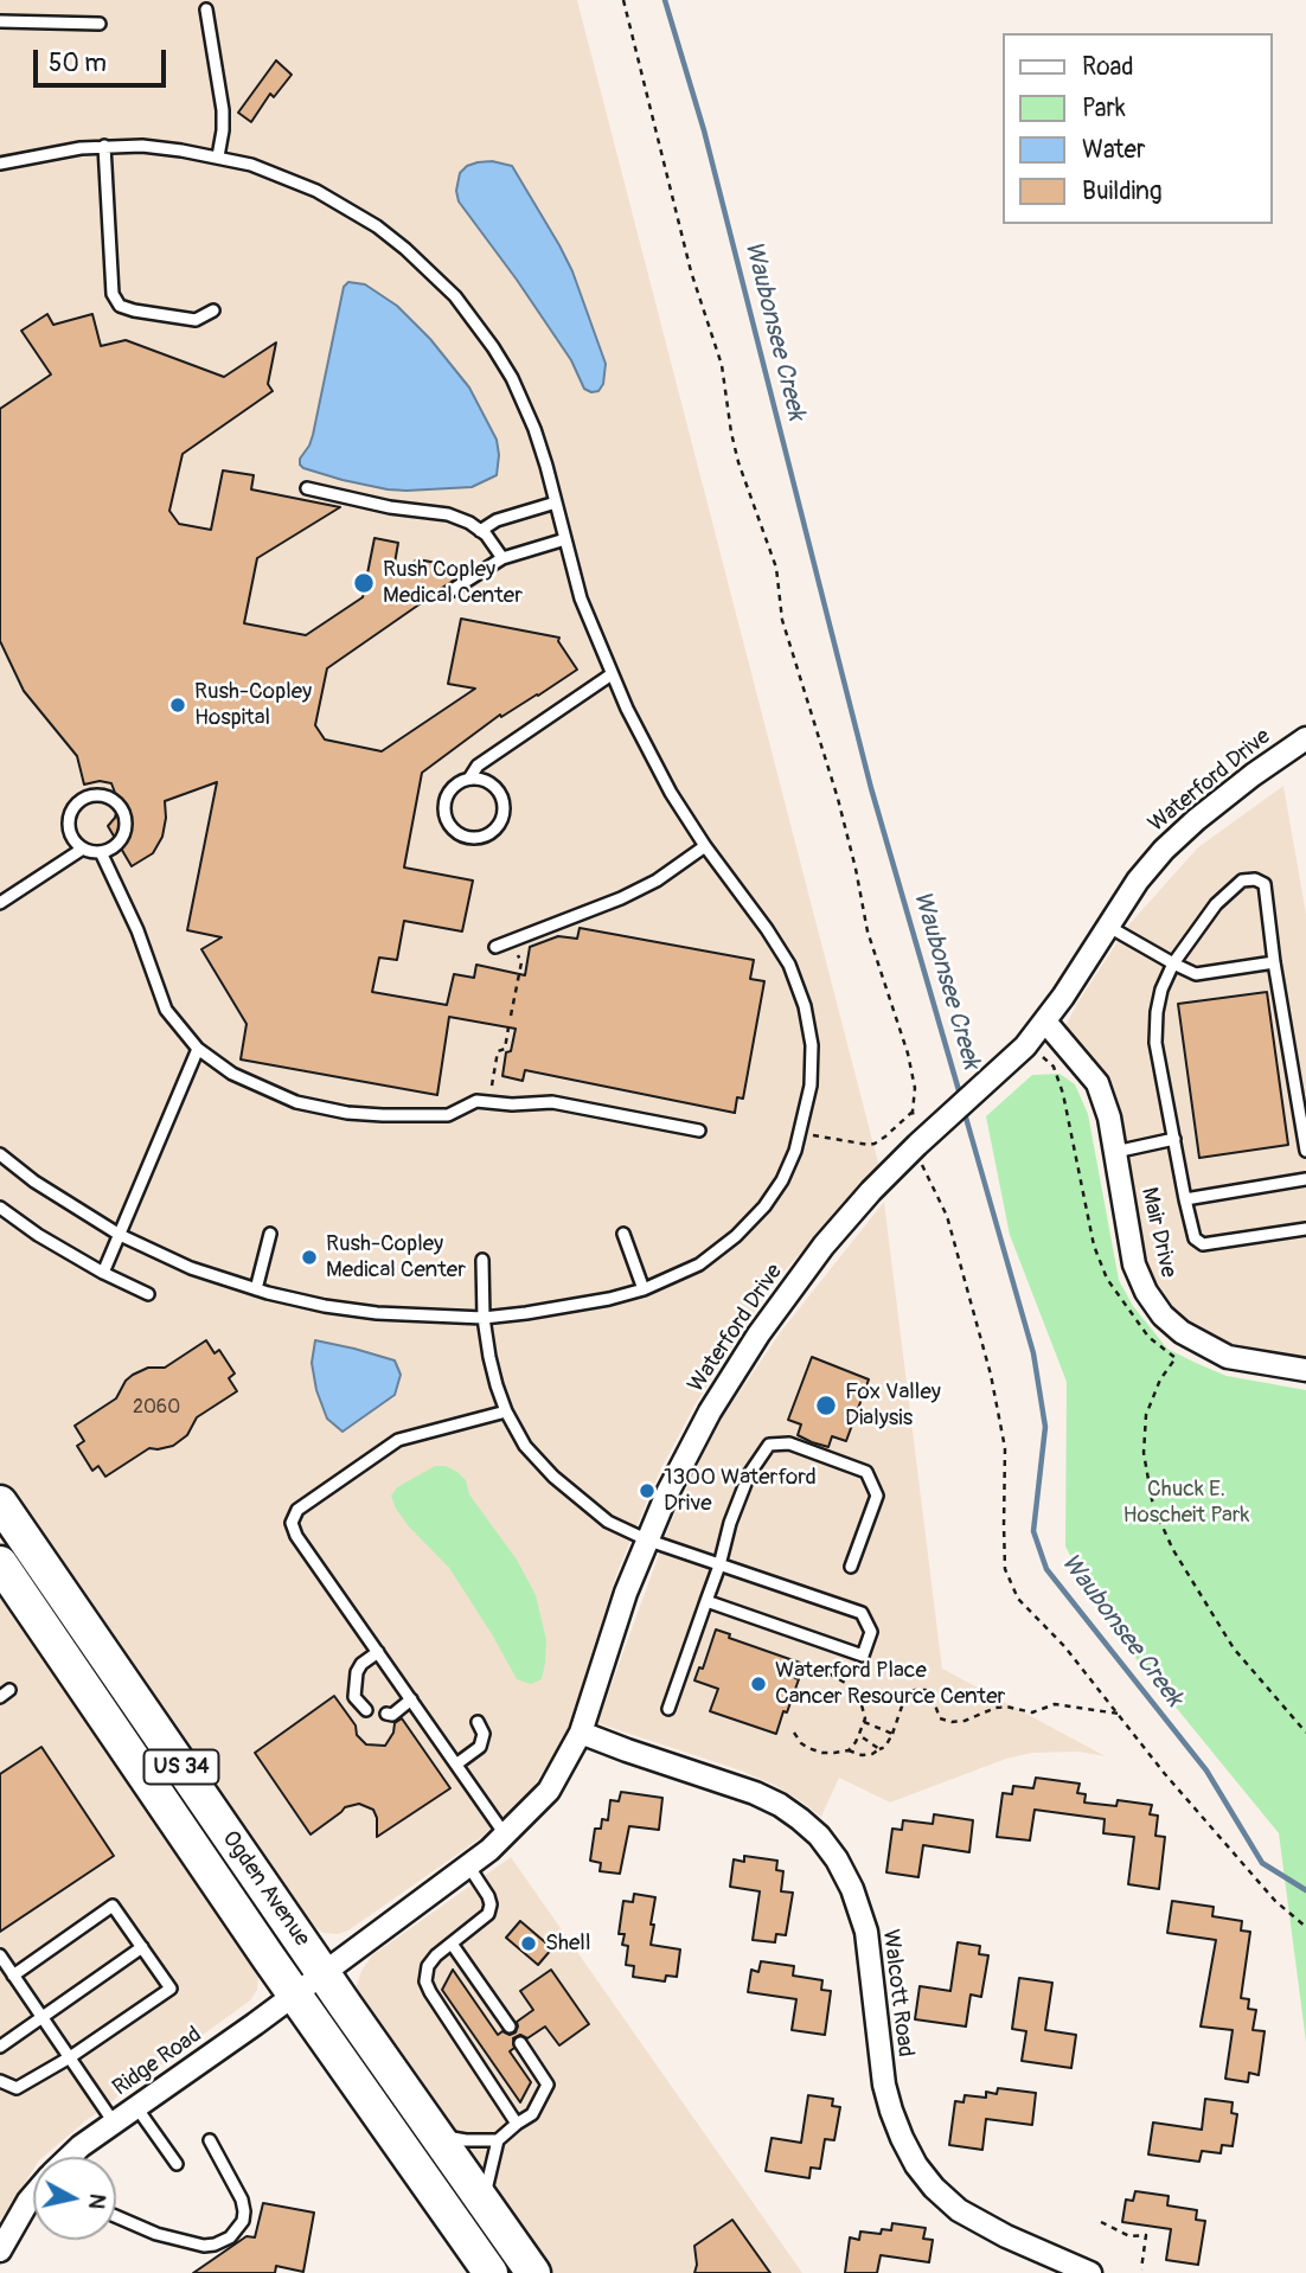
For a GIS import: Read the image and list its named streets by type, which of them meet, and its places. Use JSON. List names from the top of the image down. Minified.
{"streets":{"main road":["US 34","Ogden Avenue"],"street":["Waterford Drive","Mair Drive","Walcott Road","Ridge Road"]},"crossings":[["Waterford Drive","Mair Drive"],["Waterford Drive","Ogden Avenue"],["Waterford Drive","Walcott Road"],["Waterford Drive","Ridge Road"],["Ogden Avenue","Ridge Road"]],"water":["Waubonsee Creek"],"parks":["Chuck E. Hoscheit Park"],"places":["Rush Copley Medical Center","Rush-Copley Hospital","Rush-Copley Medical Center","Fox Valley Dialysis","1300 Waterford Drive","Waterford Place Cancer Resource Center","Shell"],"house_numbers":["2060"],"legend":["Road","Park","Water","Building"],"scale_bar":"50 m","north":"right"}
